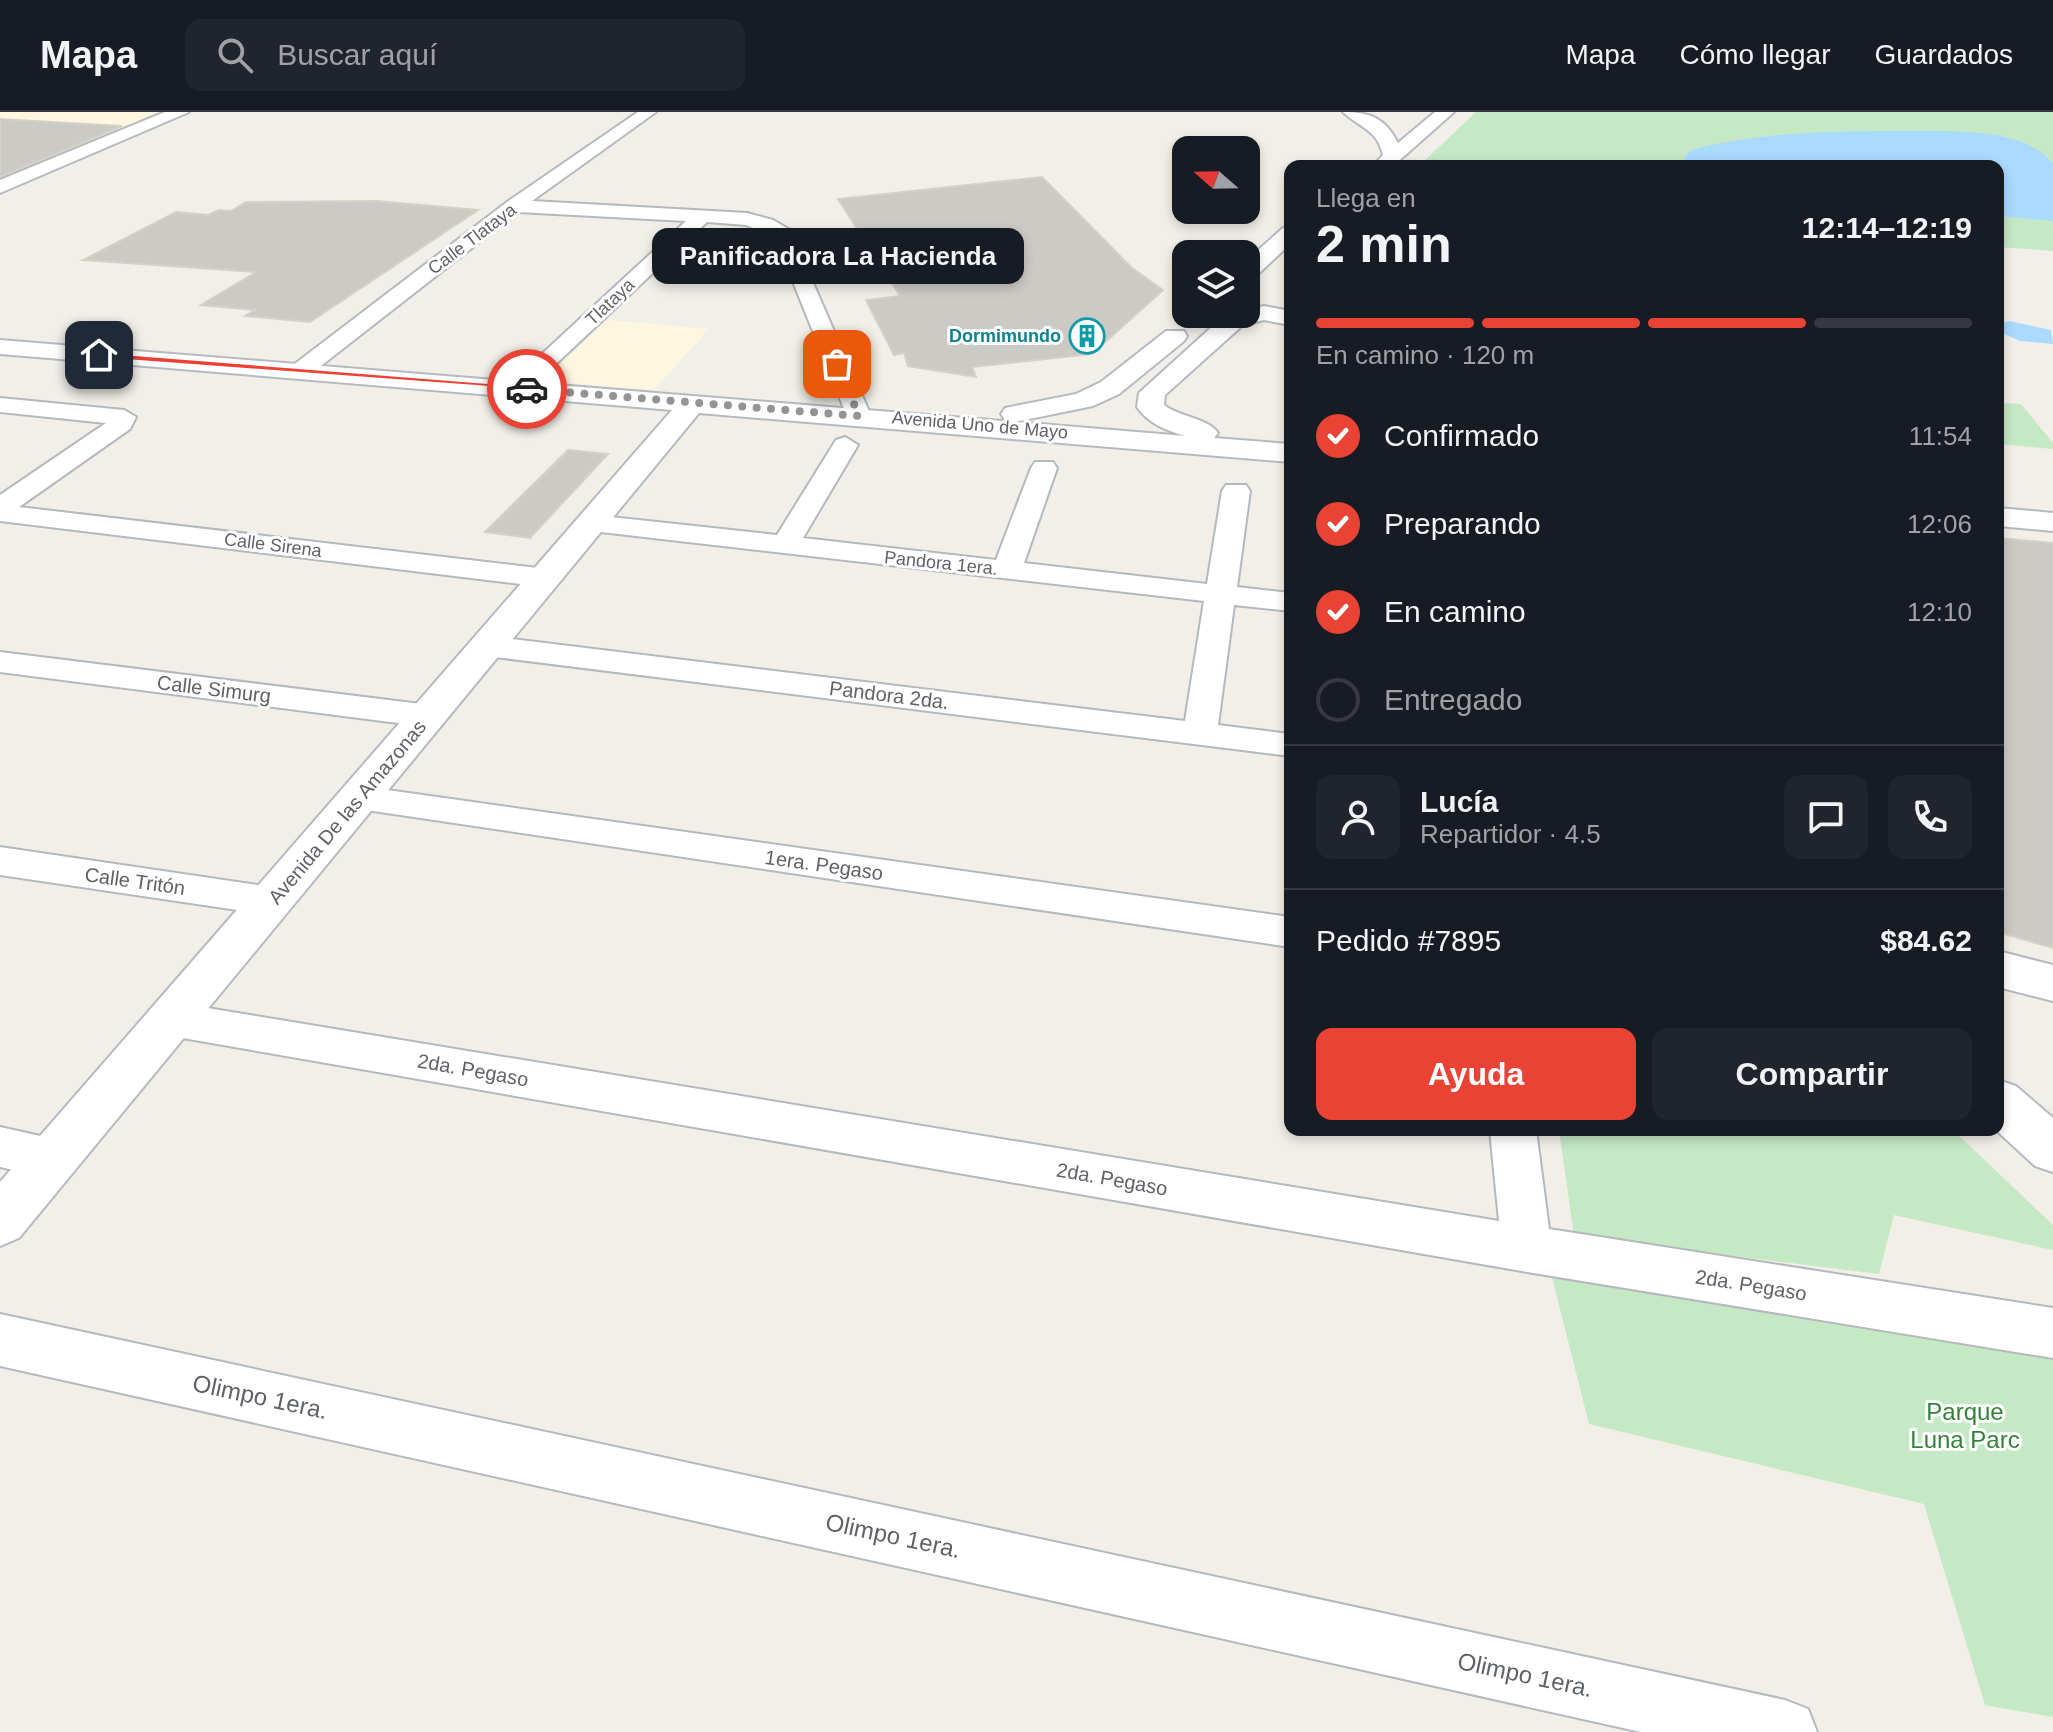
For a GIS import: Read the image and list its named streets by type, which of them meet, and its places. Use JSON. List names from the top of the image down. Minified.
{"streets":{"main road":["Avenida Uno de Mayo","Avenida De las Amazonas"],"street":["Calle Tlataya","Tlataya","Calle Sirena","Pandora 1era.","Calle Simurg","Pandora 2da.","1era. Pegaso","Calle Tritón","2da. Pegaso","Olimpo 1era."]},"crossings":[["Calle Tlataya","Avenida Uno de Mayo"],["Tlataya","Avenida Uno de Mayo"],["Avenida Uno de Mayo","Avenida De las Amazonas"],["Calle Sirena","Avenida De las Amazonas"],["Pandora 1era.","Avenida De las Amazonas"],["Calle Simurg","Avenida De las Amazonas"],["Pandora 2da.","Avenida De las Amazonas"],["Avenida De las Amazonas","1era. Pegaso"],["Avenida De las Amazonas","Calle Tritón"],["Avenida De las Amazonas","2da. Pegaso"]],"parks":["Parque Luna Parc"],"places":{"building":["Dormimundo"],"other":["Panificadora La Hacienda"]},"north":"left","page":{"header":"Mapa","search":"Buscar aquí","nav":["Mapa","Cómo llegar","Guardados"],"heading":["2 min","Llega en","12:14–12:19"],"panel":["Lucía","Repartidor · 4.5","Pedido #7895","$84.62"],"bubble":"Panificadora La Hacienda","bar":"En camino · 120 m","list":[["Confirmado","11:54"],["Preparando","12:06"],["En camino","12:10"],"Entregado"],"buttons":["Ayuda","Compartir"]}}
